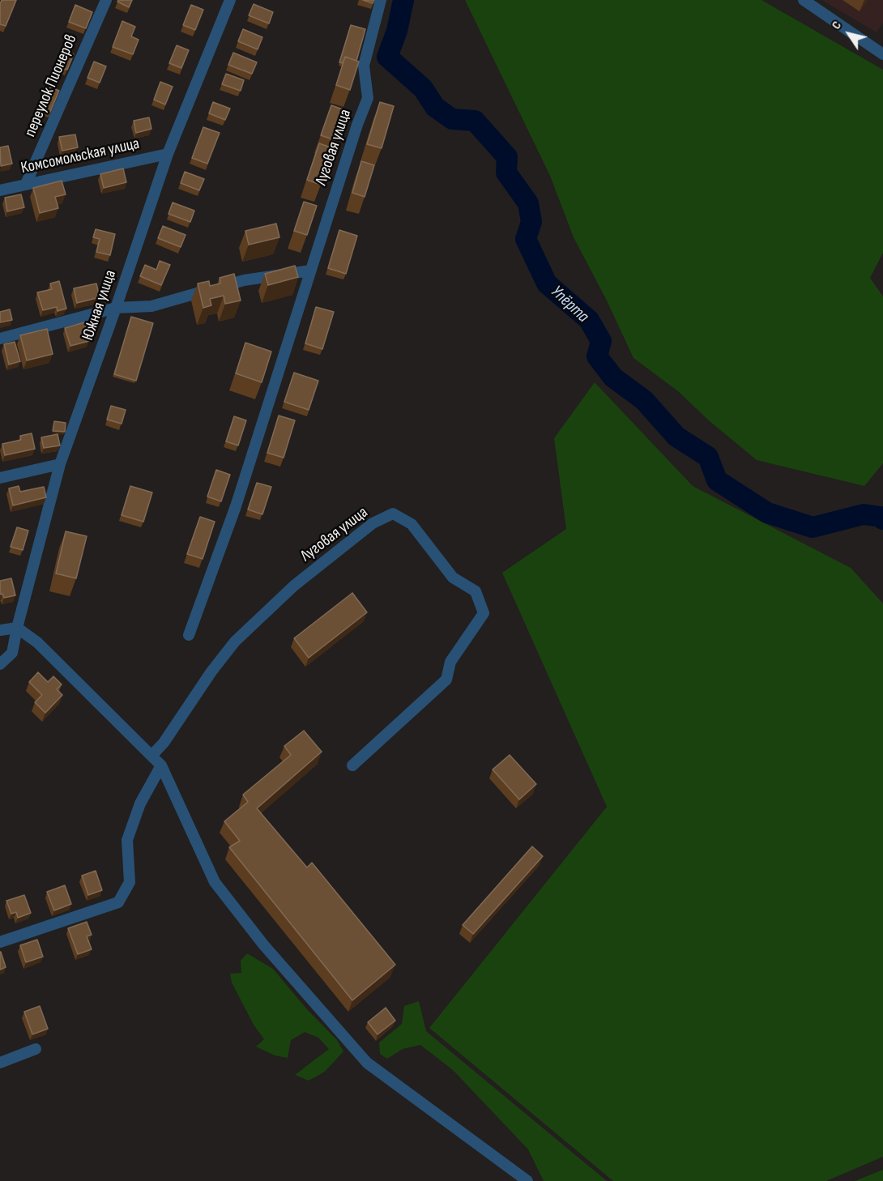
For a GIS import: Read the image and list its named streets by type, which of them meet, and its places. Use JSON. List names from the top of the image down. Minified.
{"streets":{"street":["переулок Пионеров","Луговая улица","Комсомольская улица","Южная улица"]},"crossings":[["переулок Пионеров","Комсомольская улица"],["Комсомольская улица","Южная улица"]],"water":["Упёрта"],"north":"top left"}
